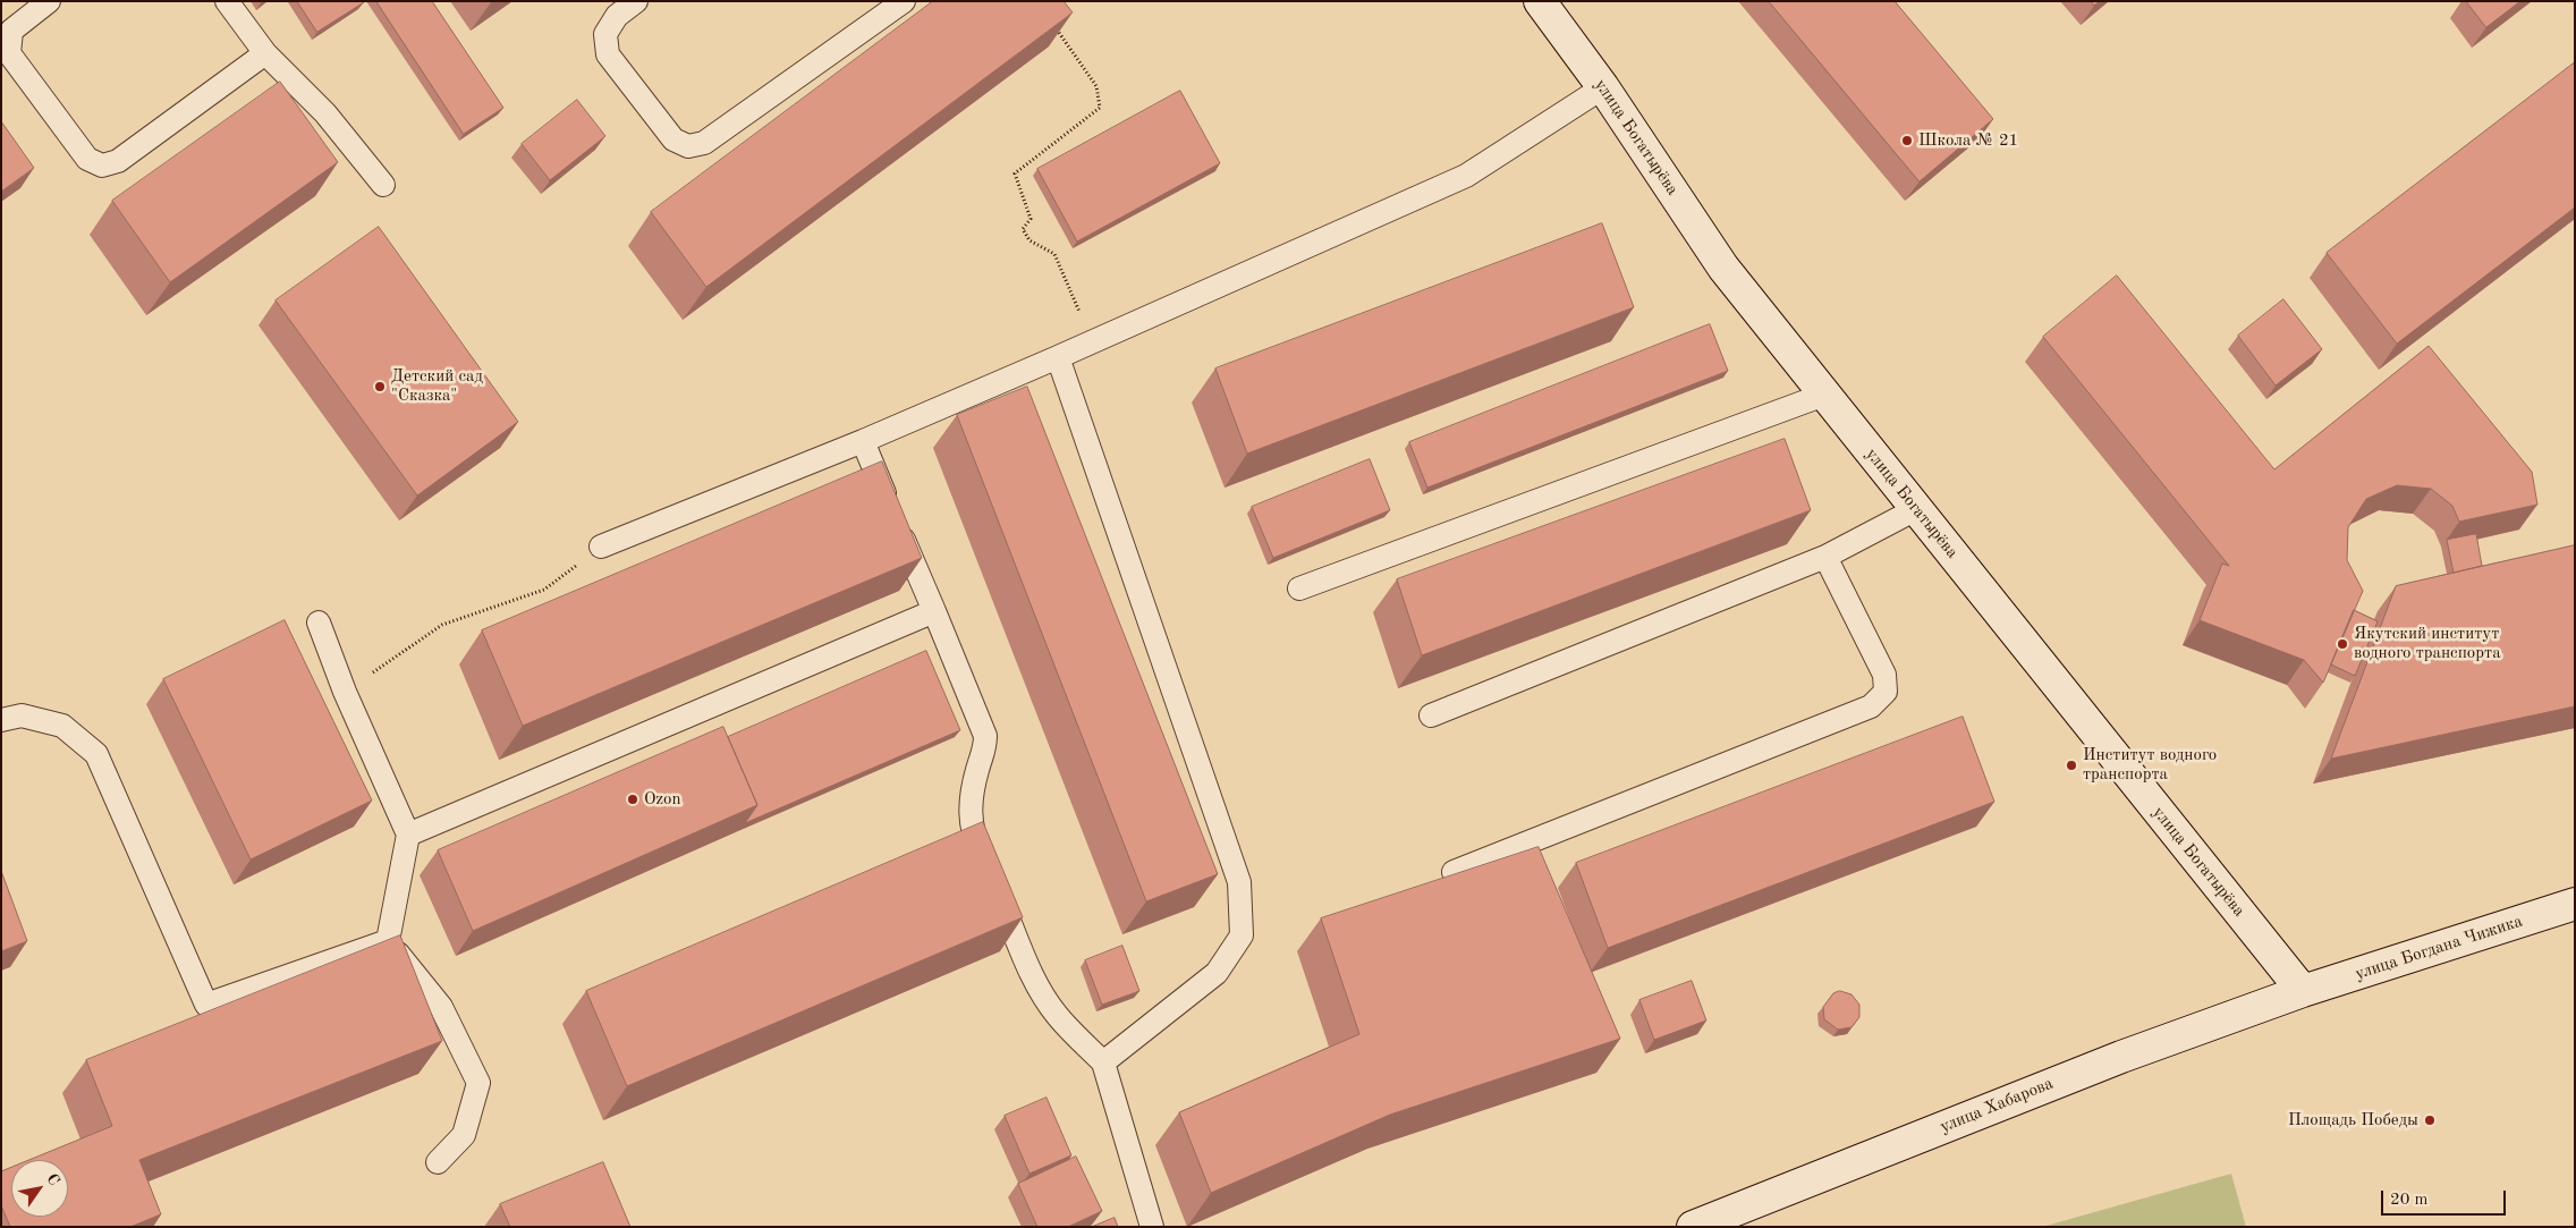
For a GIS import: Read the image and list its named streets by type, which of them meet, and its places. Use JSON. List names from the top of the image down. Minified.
{"streets":{"main road":["улица Богатырёва","улица Богдана Чижика","улица Хабарова"]},"crossings":[["улица Богатырёва","улица Богдана Чижика"],["улица Богатырёва","улица Хабарова"],["улица Богдана Чижика","улица Хабарова"]],"places":["Школа № 21","Детский сад \"Сказка\"","Якутский институт водного транспорта","Институт водного транспорта","Ozon","Площадь Победы"],"scale_bar":"20 m","north":"top right"}
